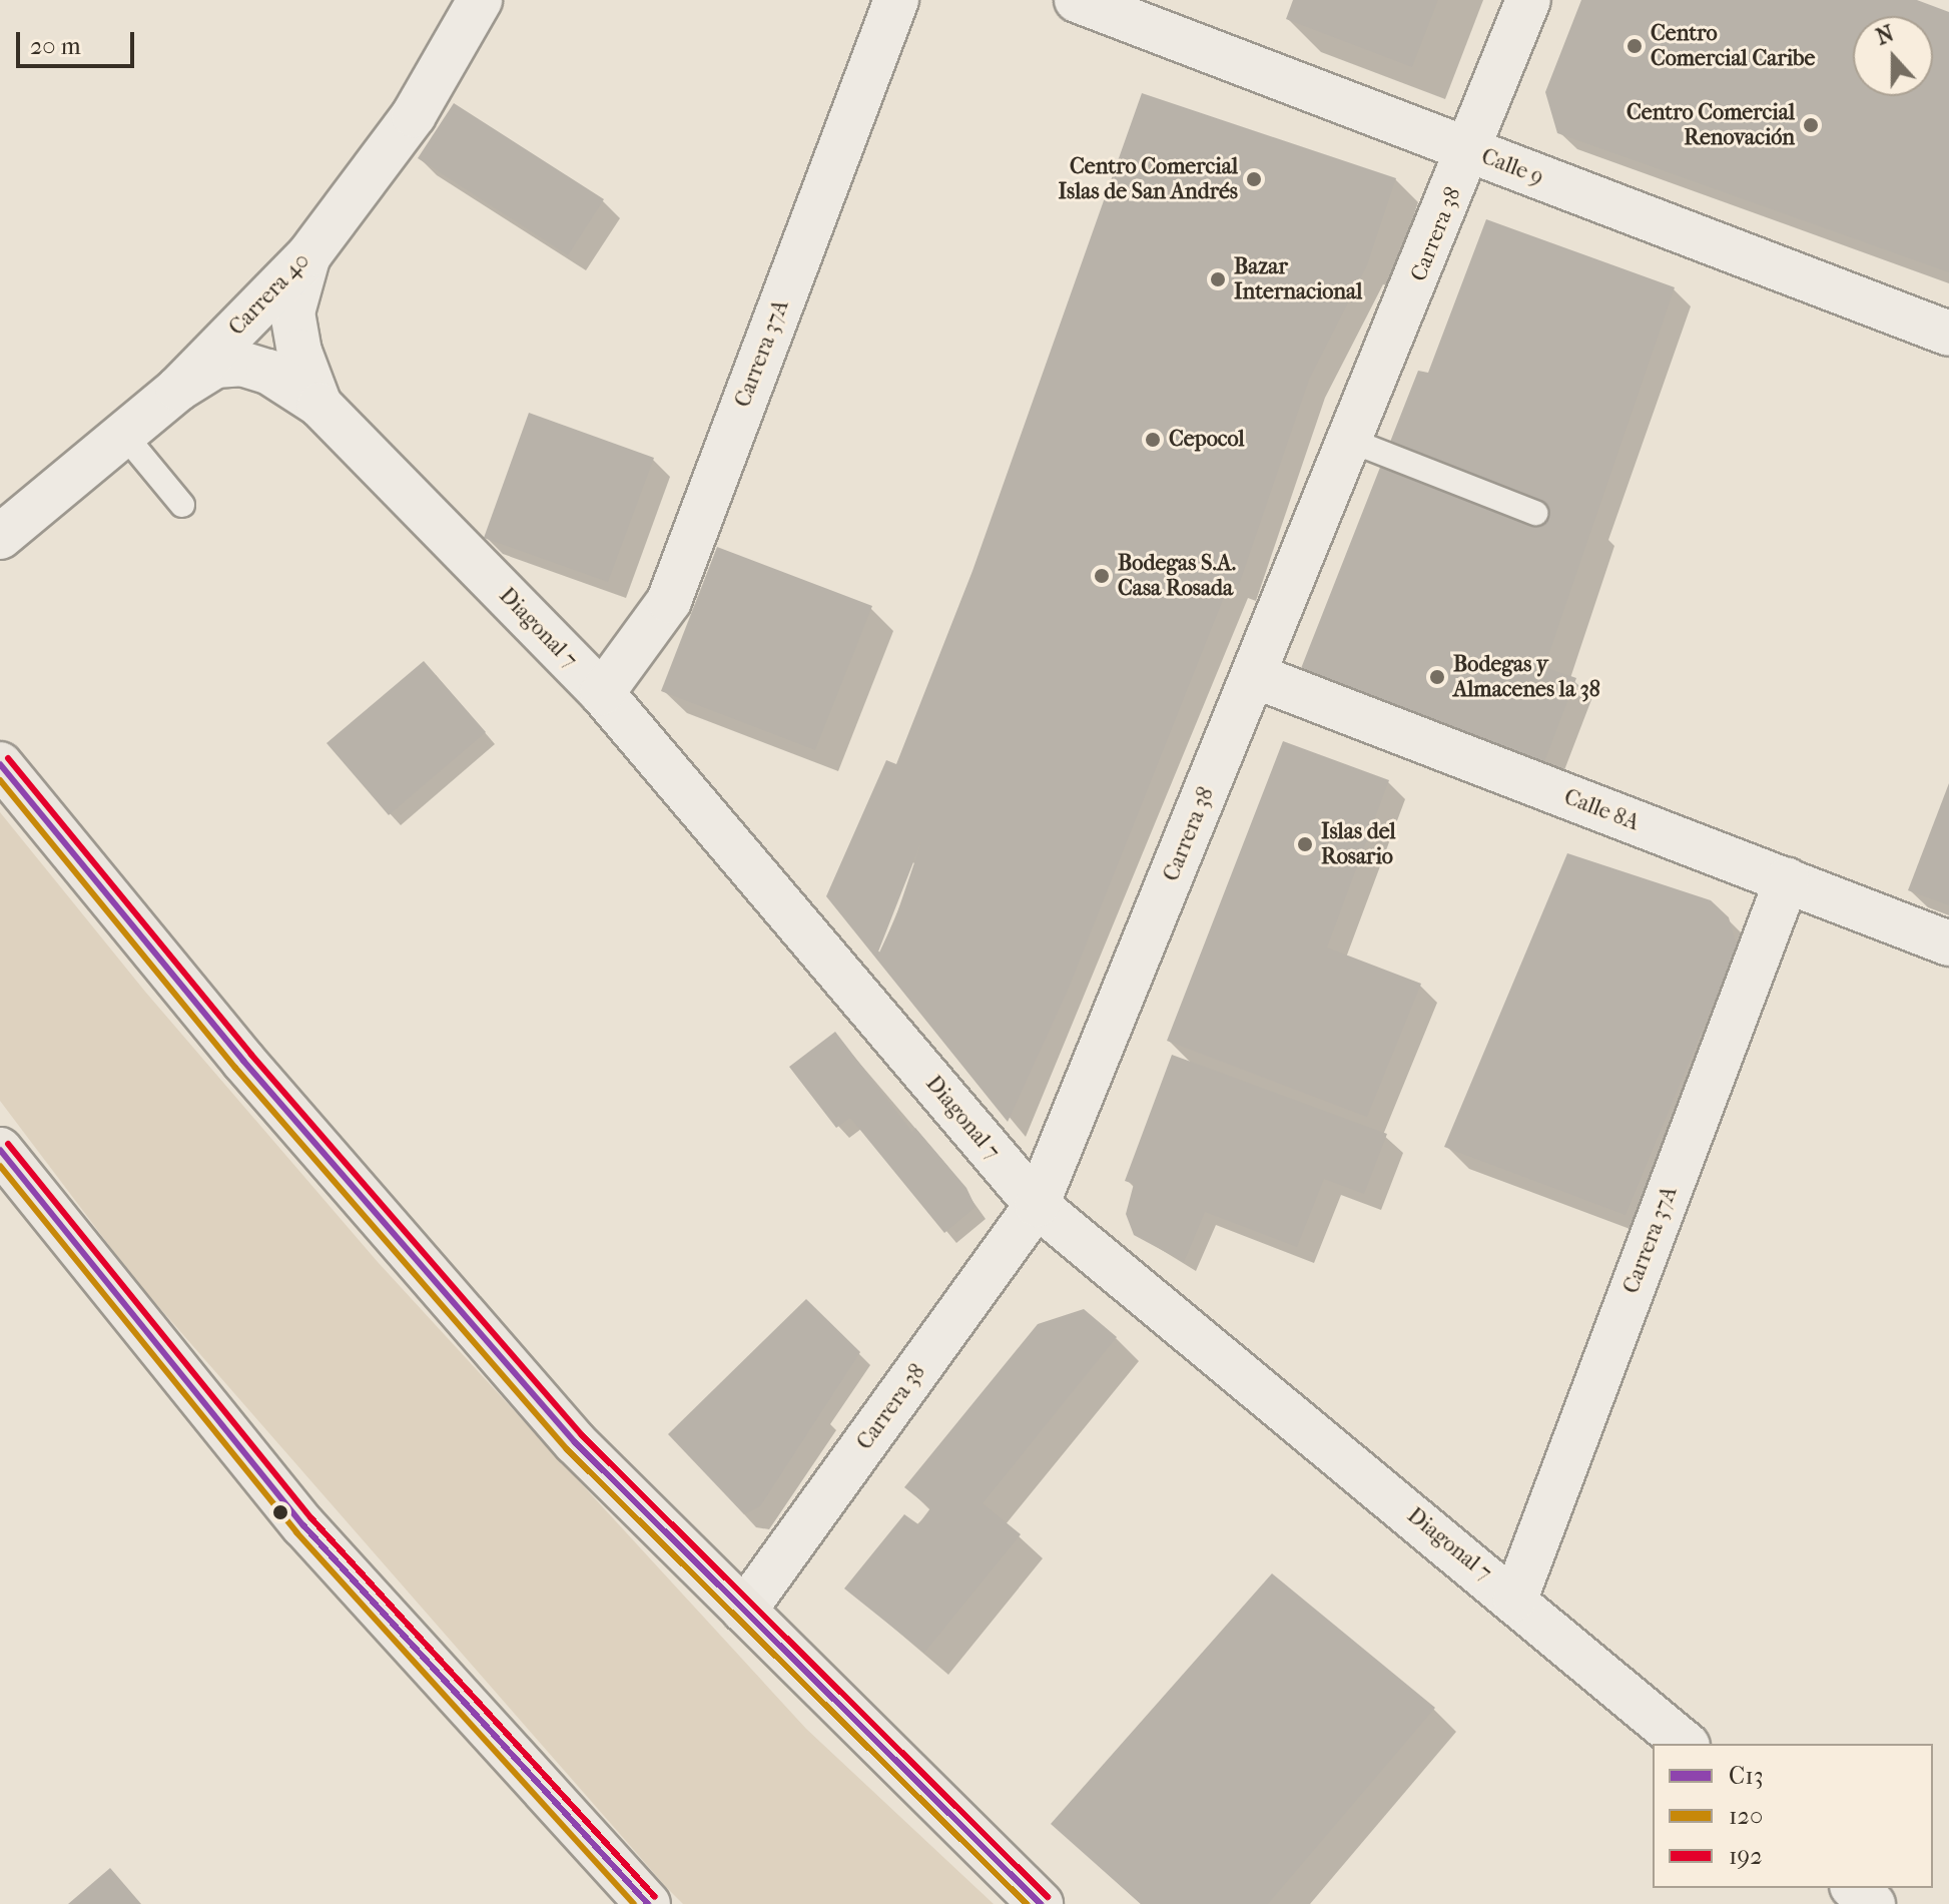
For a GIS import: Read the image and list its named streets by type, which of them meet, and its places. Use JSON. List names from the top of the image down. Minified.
{"streets":{"street":["Calle 9","Carrera 38","Carrera 40","Carrera 37A","Diagonal 7","Calle 8A"]},"crossings":[["Calle 9","Carrera 38"],["Carrera 38","Diagonal 7"],["Carrera 38","Calle 8A"],["Carrera 40","Diagonal 7"],["Carrera 37A","Diagonal 7"],["Carrera 37A","Calle 8A"]],"places":["Centro Comercial Caribe","Centro Comercial Renovación","Centro Comercial Islas de San Andrés","Bazar Internacional","Cepocol","Bodegas S.A. Casa Rosada","Bodegas y Almacenes la 38","Islas del Rosario"],"lines":["transit line 192","transit line C13","transit line 120"],"legend":["C13","120","192"],"scale_bar":"20 m","north":"top"}
